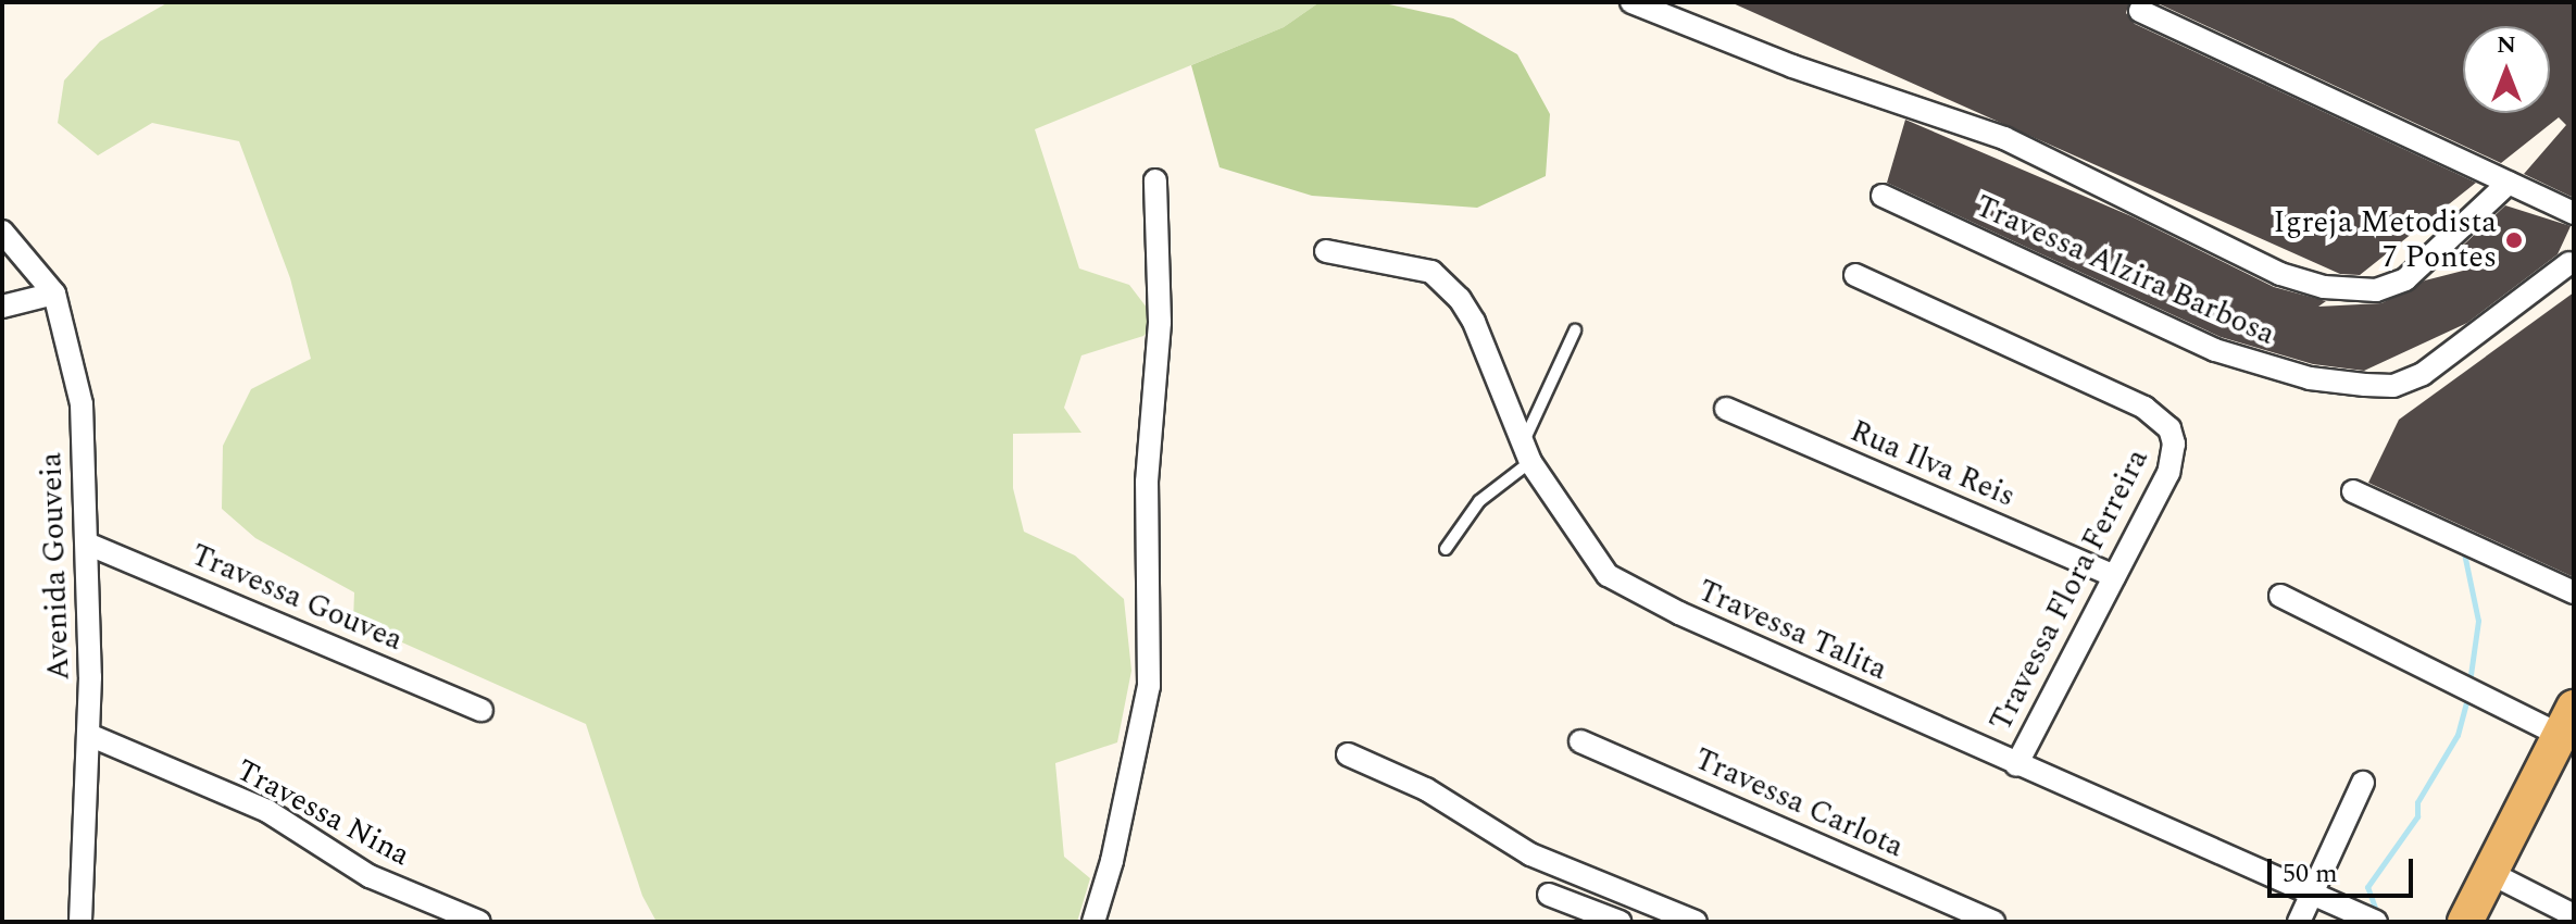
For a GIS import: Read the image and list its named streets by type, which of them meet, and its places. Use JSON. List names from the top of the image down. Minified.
{"streets":{"street":["Travessa Alzira Barbosa","Rua Ilva Reis","Avenida Gouveia","Travessa Flora Ferreira","Travessa Gouvea","Travessa Talita","Travessa Carlota","Travessa Nina"]},"crossings":[["Rua Ilva Reis","Travessa Flora Ferreira"],["Avenida Gouveia","Travessa Gouvea"],["Avenida Gouveia","Travessa Nina"],["Travessa Flora Ferreira","Travessa Talita"]],"places":["Igreja Metodista 7 Pontes"],"scale_bar":"50 m","north":"top"}
